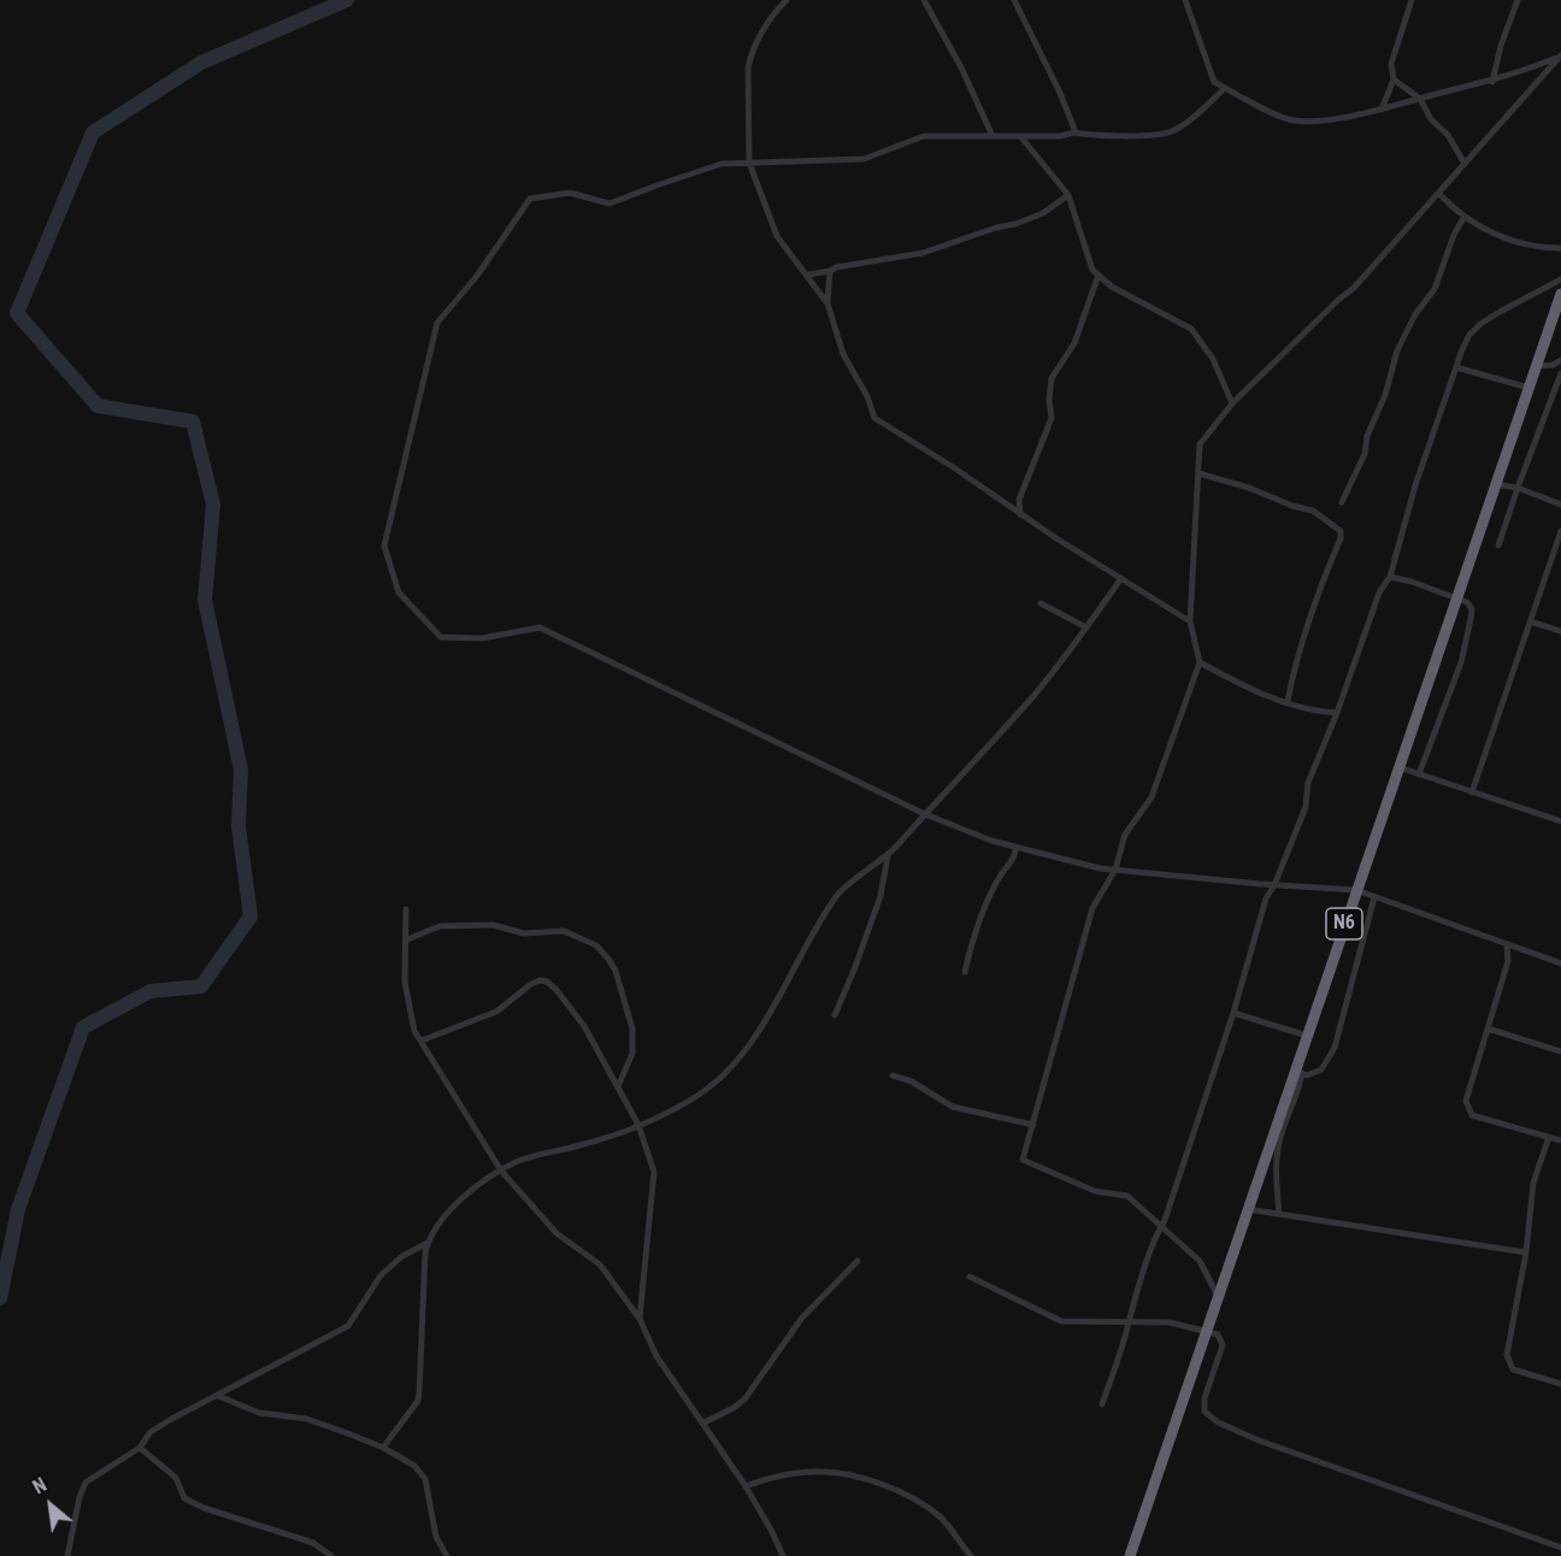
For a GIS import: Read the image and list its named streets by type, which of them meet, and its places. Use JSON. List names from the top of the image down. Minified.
{"streets":{"highway":["N6"]},"north":"top left"}
